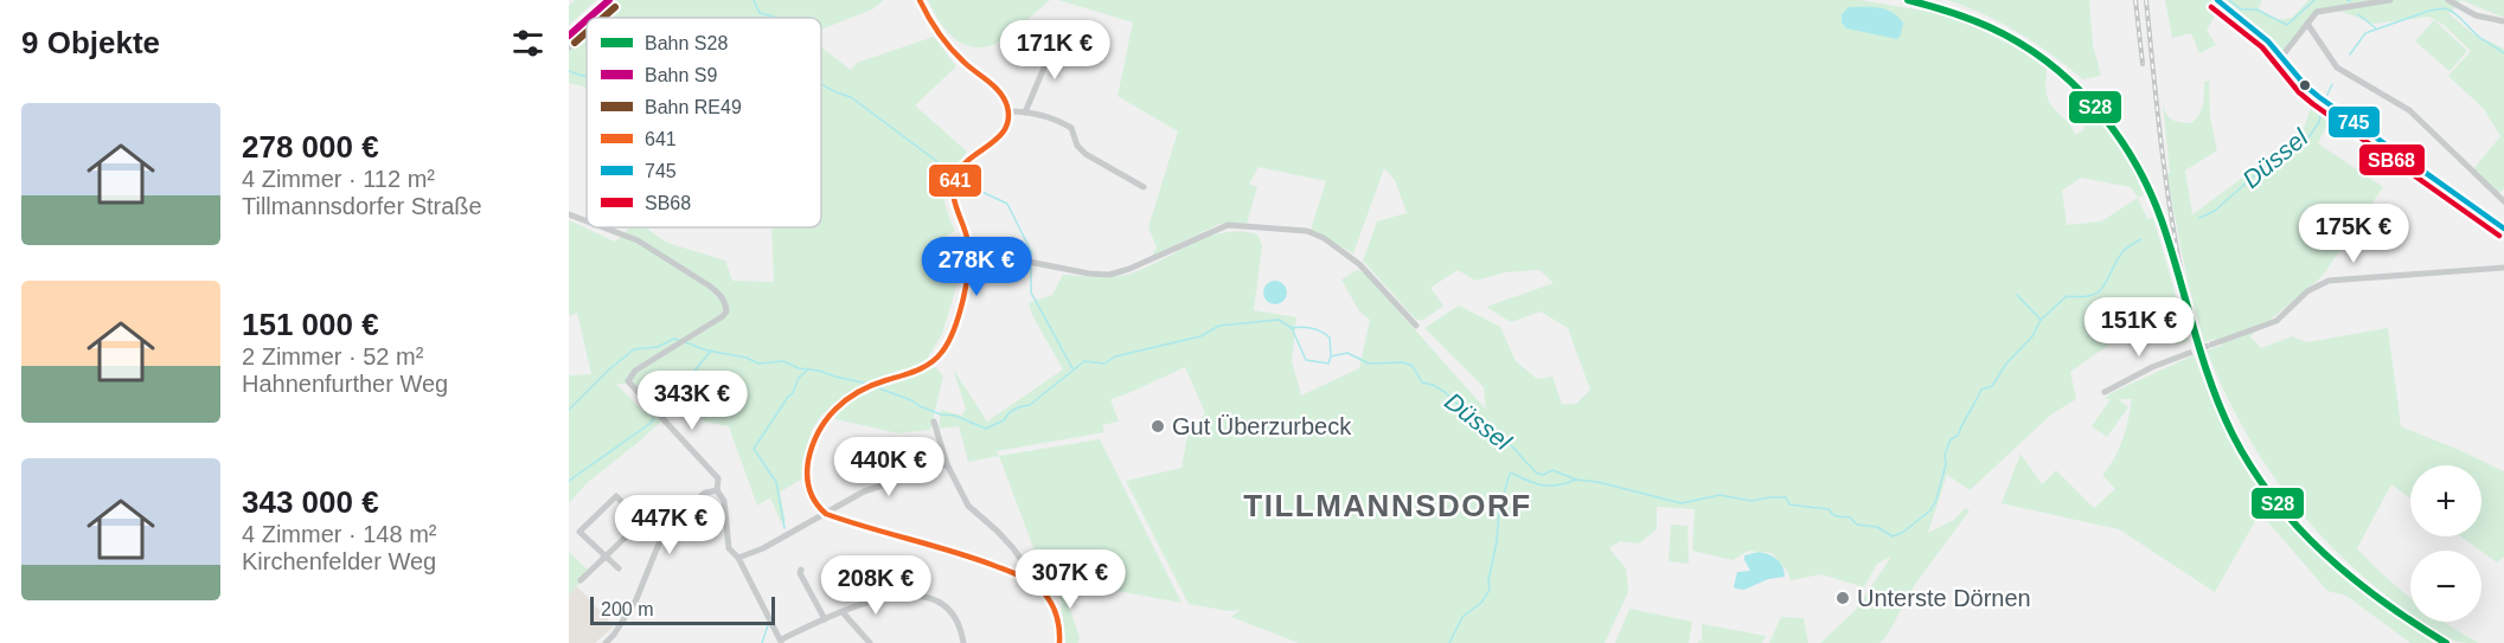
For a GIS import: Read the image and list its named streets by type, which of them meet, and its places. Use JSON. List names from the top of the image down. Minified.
{"districts":["TILLMANNSDORF"],"water":["Düssel"],"places":["Gut Überzurbeck","Unterste Dörnen"],"lines":["rail line S28","rail line S9","transit line 641","transit line 745","rail line RE49","transit line SB68"],"legend":["Bahn S28","Bahn S9","Bahn RE49","641","745","SB68"],"scale_bar":"200 m","page":{"heading":"9 Objekte","price":["171K €","175K €","278K €","151K €","343K €","440K €","447K €","307K €","208K €"],"list":[{"name":"278 000 €","note":"4 Zimmer · 112 m² · Tillmannsdorfer Straße"},{"name":"151 000 €","note":"2 Zimmer · 52 m² · Hahnenfurther Weg"},{"name":"343 000 €","note":"4 Zimmer · 148 m² · Kirchenfelder Weg"}],"map_buttons":["+","−"],"scale":"200 m"}}
